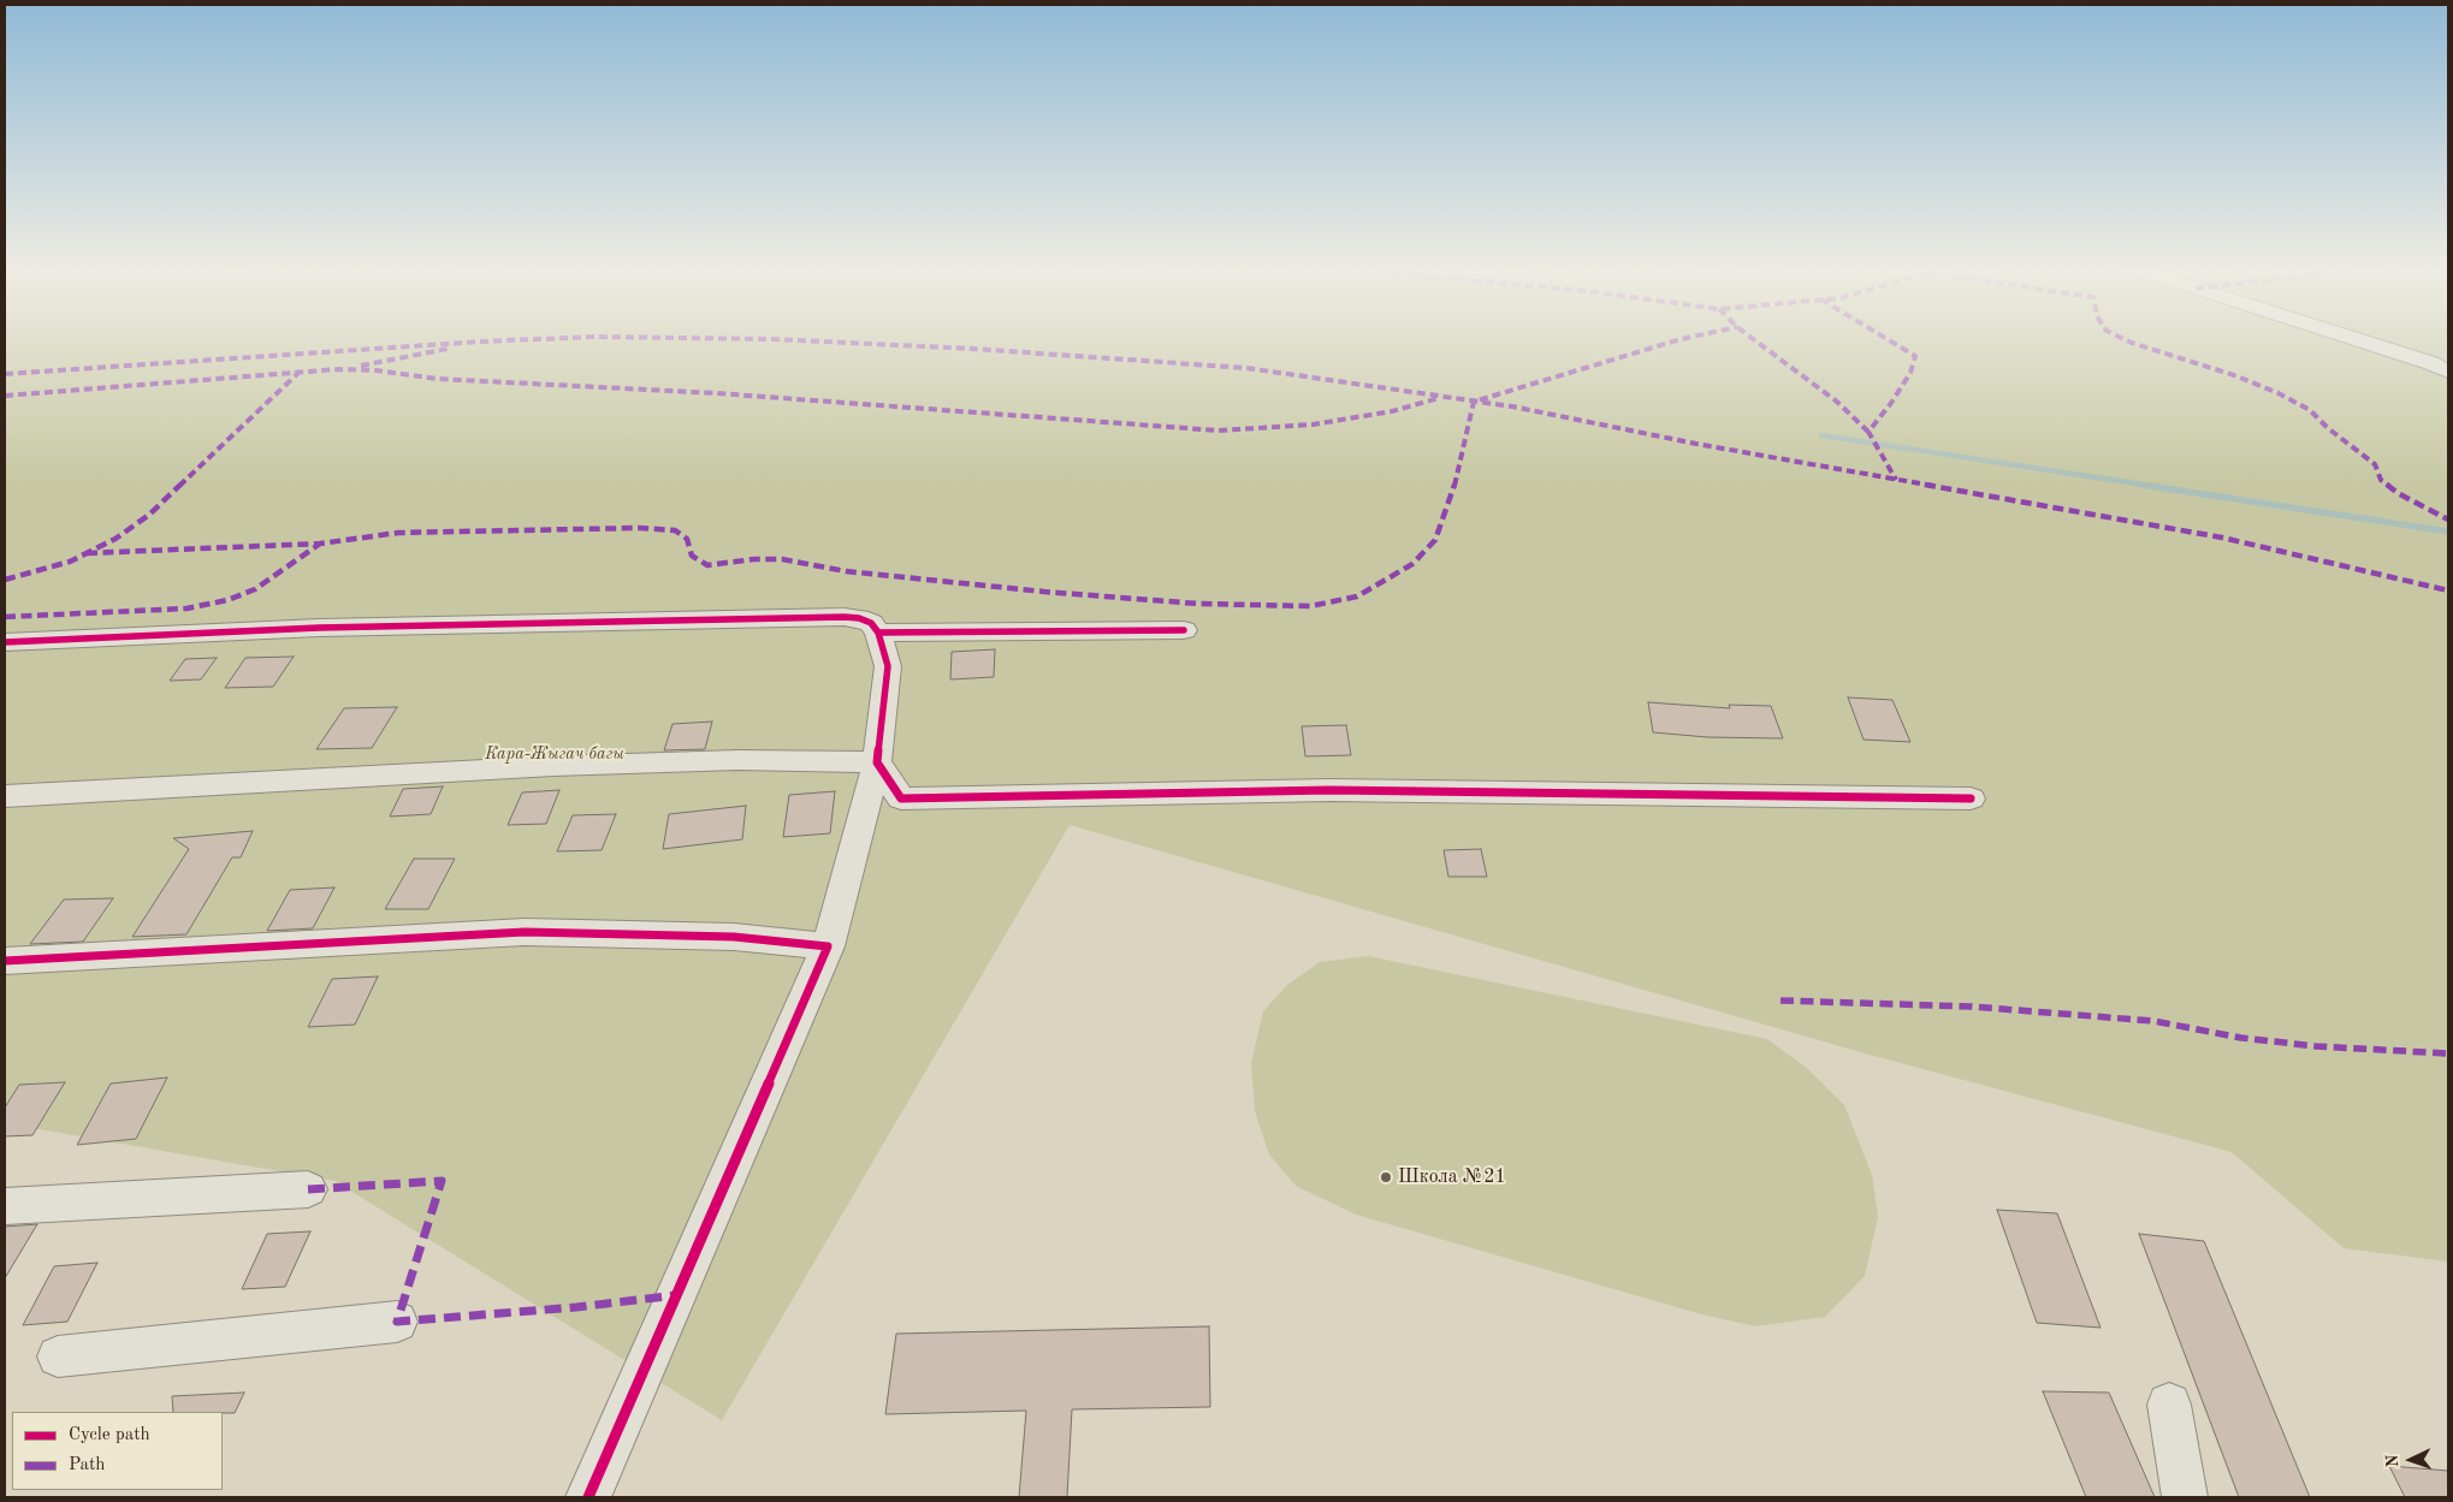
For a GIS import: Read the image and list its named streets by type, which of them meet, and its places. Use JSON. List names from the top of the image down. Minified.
{"parks":["Кара-Жыгач багы"],"places":["Школа №21"],"legend":["Cycle path","Path"],"north":"left"}
